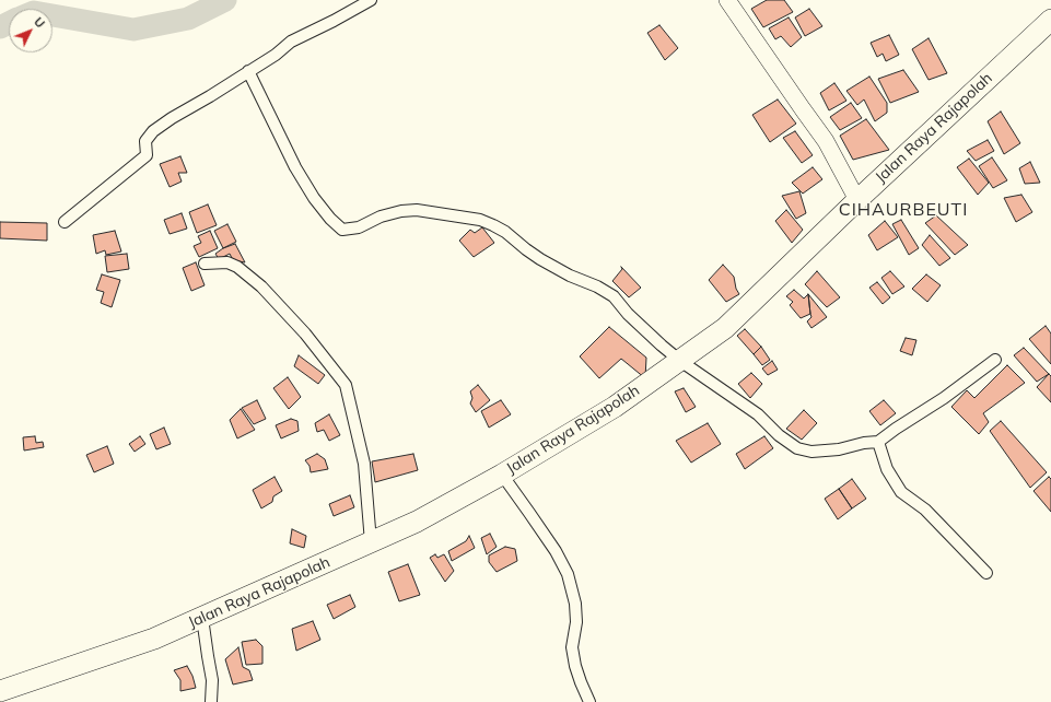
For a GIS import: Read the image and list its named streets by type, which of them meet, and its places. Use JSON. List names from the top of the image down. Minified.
{"streets":{"highway":["Jalan Raya Rajapolah"]},"districts":["CIHAURBEUTI"],"north":"top right"}
